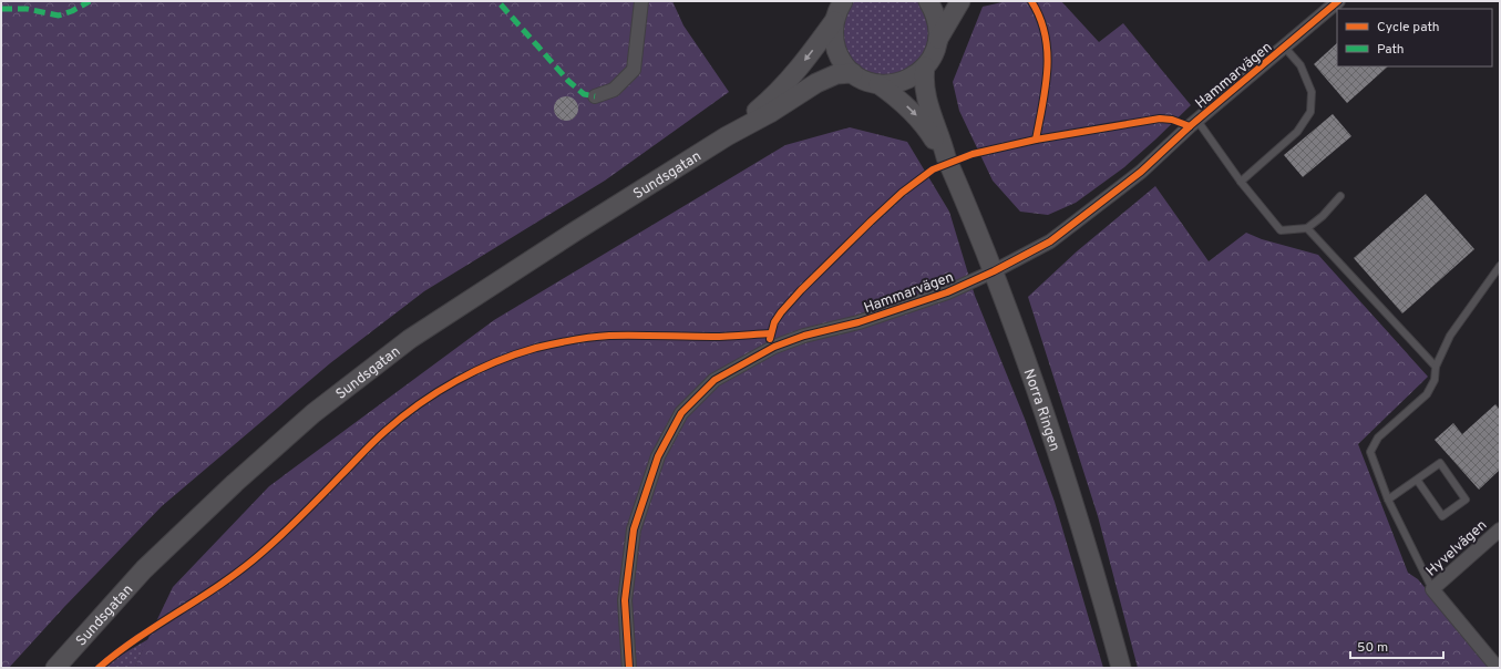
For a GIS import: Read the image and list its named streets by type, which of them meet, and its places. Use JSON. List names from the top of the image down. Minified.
{"streets":{"main road":["Sundsgatan","Norra Ringen"],"street":["Hammarvägen","Hyvelvägen"]},"crossings":[["Hammarvägen","Norra Ringen"]],"legend":["Cycle path","Path"],"scale_bar":"50 m"}
